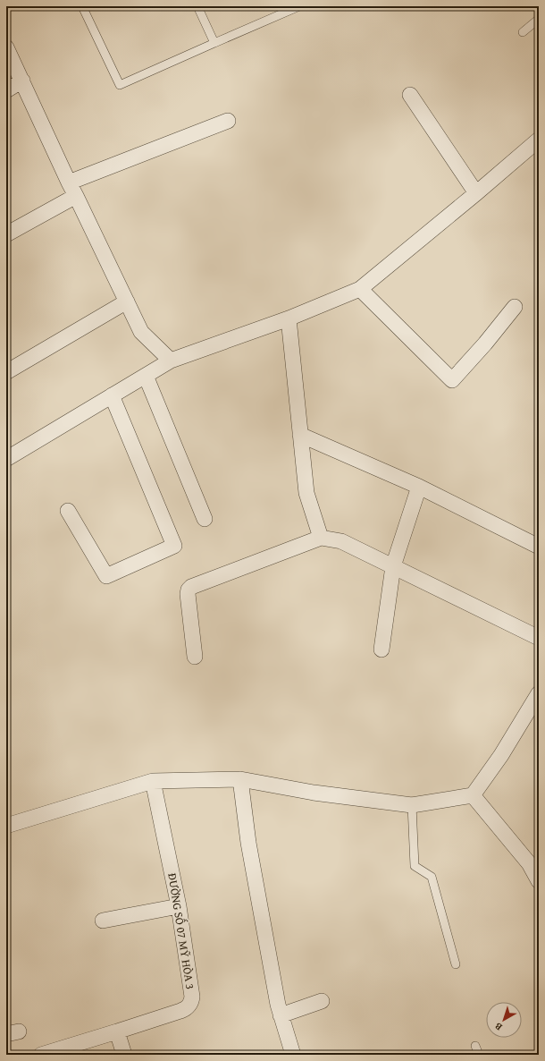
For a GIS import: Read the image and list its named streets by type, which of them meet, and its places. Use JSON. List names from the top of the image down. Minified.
{"streets":{"street":["ĐƯỜNG SỐ 07 MỸ HÒA 3"]},"north":"bottom left"}
